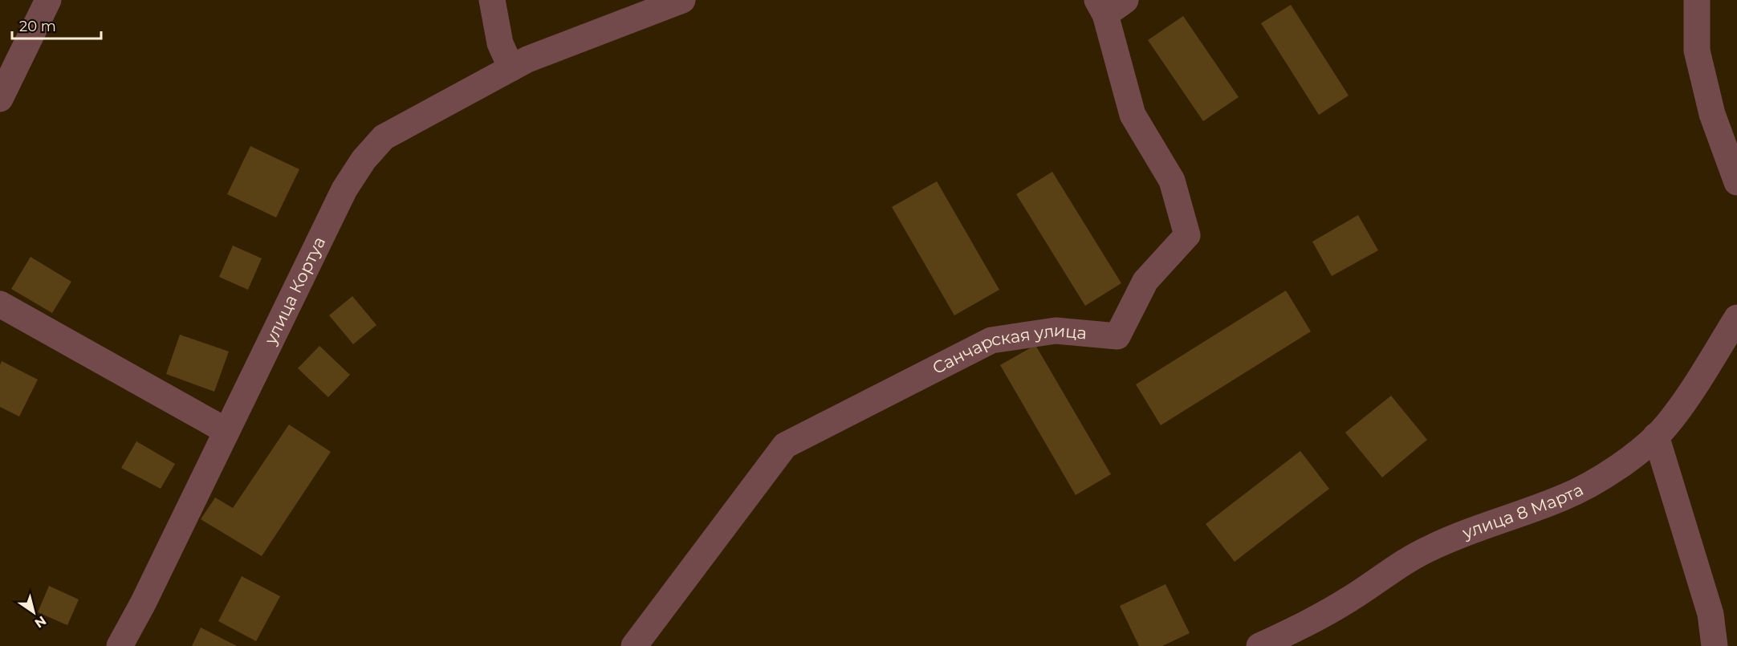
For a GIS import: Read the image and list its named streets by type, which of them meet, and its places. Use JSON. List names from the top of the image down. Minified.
{"streets":{"street":["улица Кортуа","Санчарская улица","улица 8 Марта"]},"scale_bar":"20 m","north":"bottom right"}
